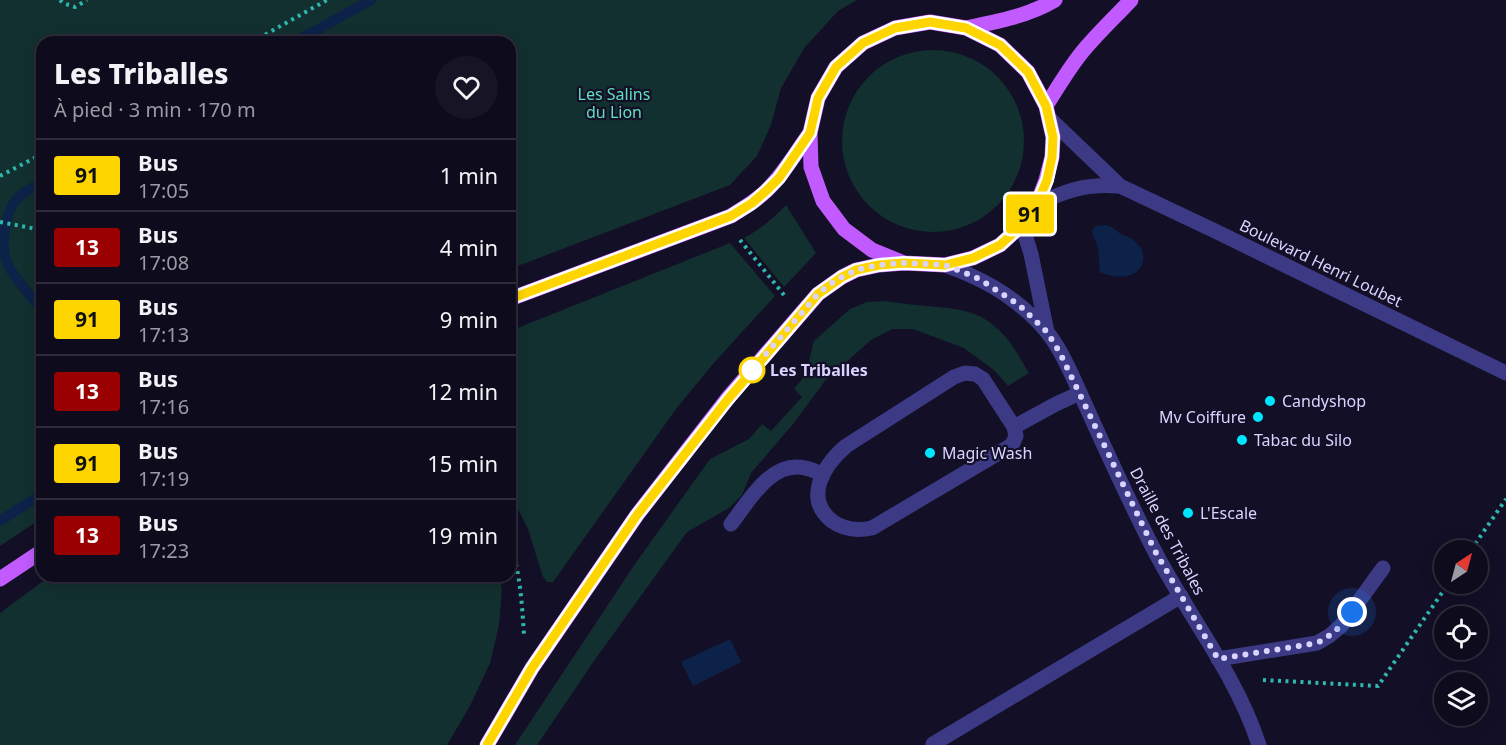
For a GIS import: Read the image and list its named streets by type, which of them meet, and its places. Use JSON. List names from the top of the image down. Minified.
{"streets":{"street":["Boulevard Henri Loubet","Draille des Tribales"]},"parks":["Les Salins du Lion"],"places":["Les Triballes","Candyshop","Mv Coiffure","Tabac du Silo","Magic Wash","L'Escale"],"lines":["bus line 91"],"north":"top right","page":{"on_map":"91","heading":["Les Triballes","À pied · 3 min · 170 m"],"list":[{"mark":"91","name":"Bus","note":"17:05","value":"1 min"},{"mark":"13","name":"Bus","note":"17:08","value":"4 min"},{"mark":"91","name":"Bus","note":"17:13","value":"9 min"},{"mark":"13","name":"Bus","note":"17:16","value":"12 min"},{"mark":"91","name":"Bus","note":"17:19","value":"15 min"},{"mark":"13","name":"Bus","note":"17:23","value":"19 min"}]}}
